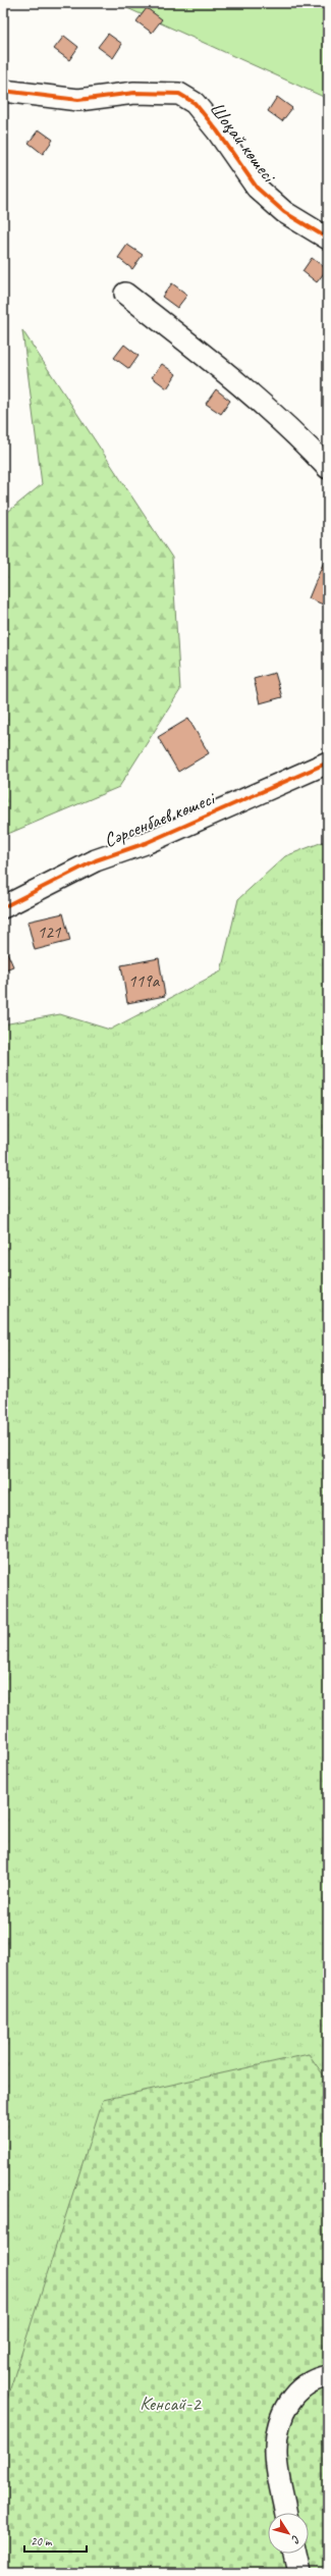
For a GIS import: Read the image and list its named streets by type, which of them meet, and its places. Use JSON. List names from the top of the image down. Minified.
{"streets":{"street":["Шоқай көшесі","Сәрсенбаев көшесі"]},"parks":["Кенсай-2"],"house_numbers":["121","119а"],"scale_bar":"20 m","north":"bottom right"}
